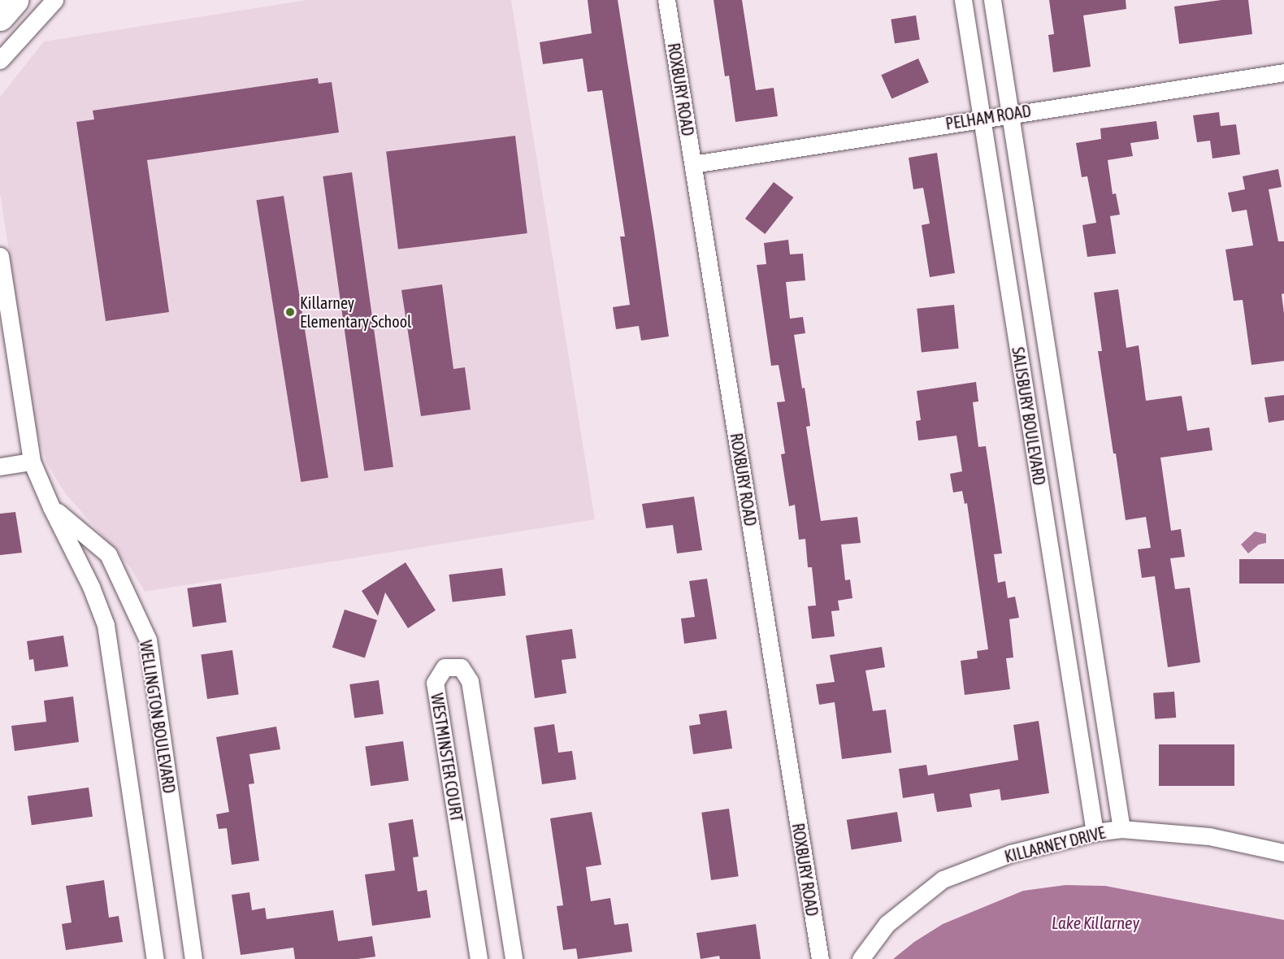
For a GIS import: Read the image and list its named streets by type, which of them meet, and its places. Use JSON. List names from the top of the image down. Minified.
{"streets":{"street":["ROXBURY ROAD","PELHAM ROAD","SALISBURY BOULEVARD","WELLINGTON BOULEVARD","WESTMINSTER COURT","KILLARNEY DRIVE"]},"crossings":[["ROXBURY ROAD","PELHAM ROAD"],["PELHAM ROAD","SALISBURY BOULEVARD"],["SALISBURY BOULEVARD","KILLARNEY DRIVE"]],"water":["Lake Killarney"],"places":["Killarney Elementary School"]}
